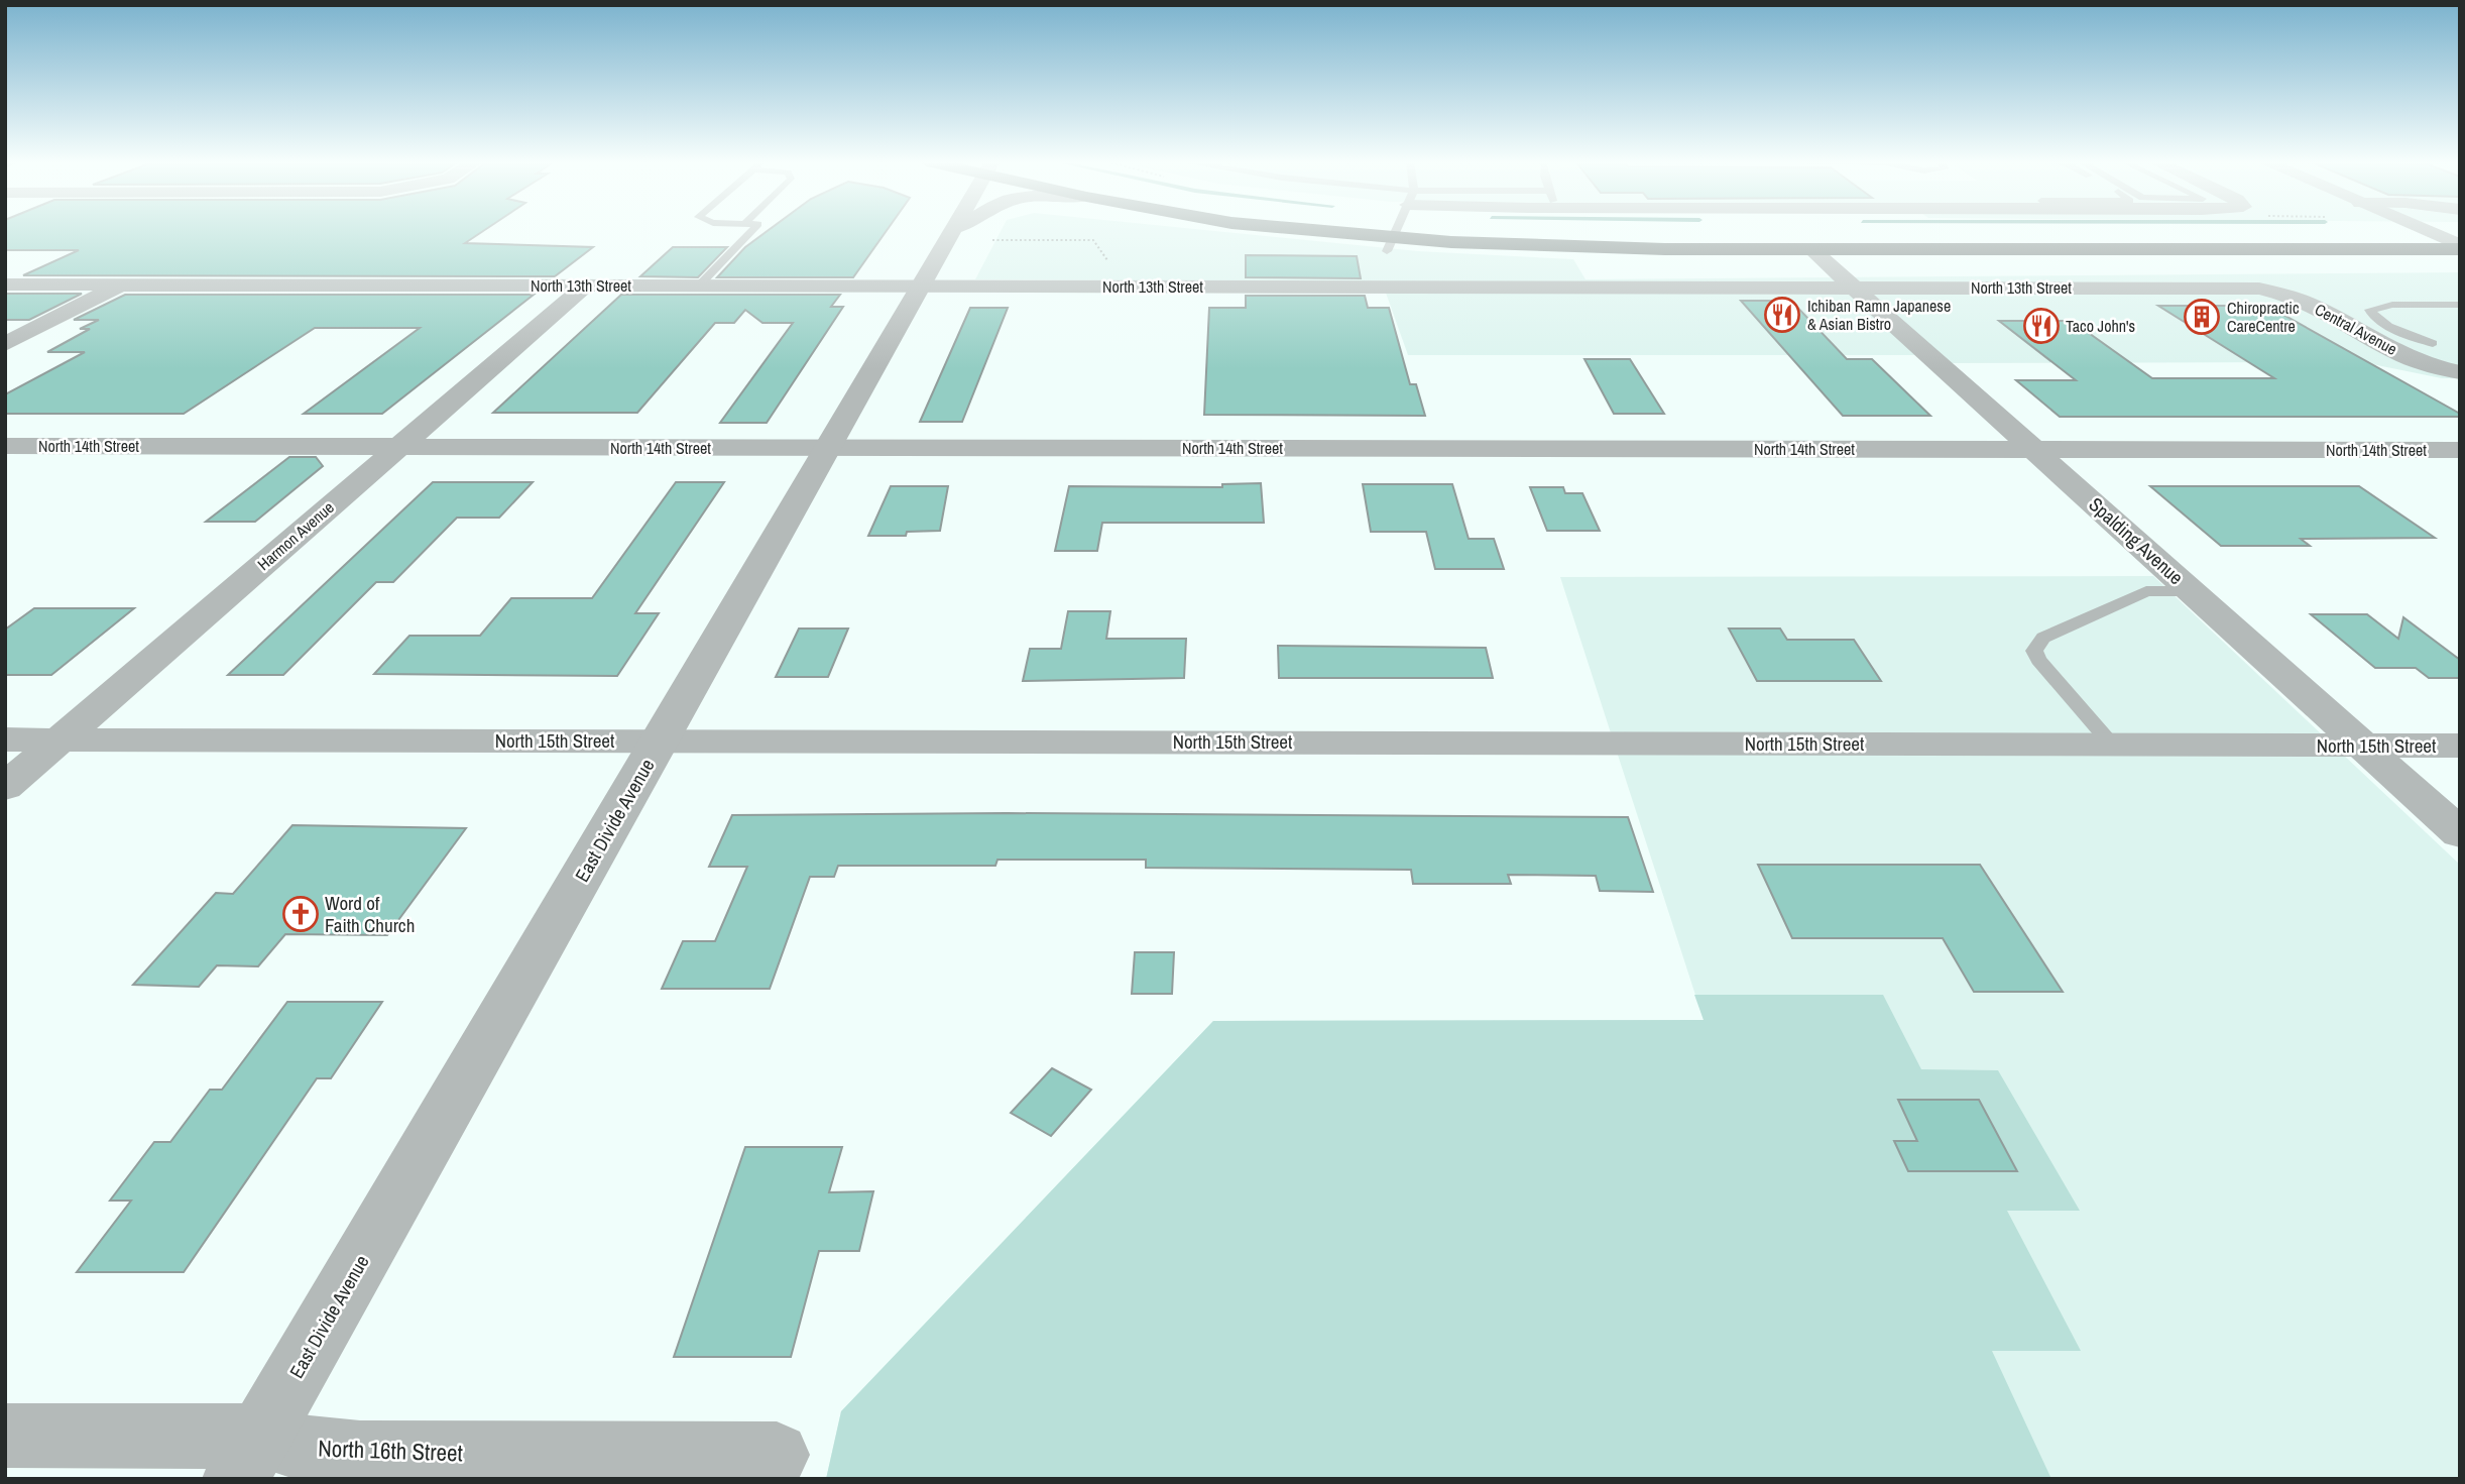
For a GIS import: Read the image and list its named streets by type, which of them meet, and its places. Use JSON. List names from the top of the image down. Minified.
{"streets":{"street":["North 13th Street","Central Avenue","North 14th Street","Harmon Avenue","Spalding Avenue","North 15th Street","East Divide Avenue","North 16th Street"]},"crossings":[["North 13th Street","Central Avenue"],["North 13th Street","Harmon Avenue"],["North 13th Street","Spalding Avenue"],["North 13th Street","East Divide Avenue"],["North 14th Street","Harmon Avenue"],["North 14th Street","Spalding Avenue"],["North 14th Street","East Divide Avenue"],["Harmon Avenue","North 15th Street"],["Spalding Avenue","North 15th Street"],["North 15th Street","East Divide Avenue"],["East Divide Avenue","North 16th Street"]],"places":{"restaurant":["Ichiban Ramn Japanese & Asian Bistro","Taco John's"],"building":["Chiropractic CareCentre"],"church":["Word of Faith Church"]}}
